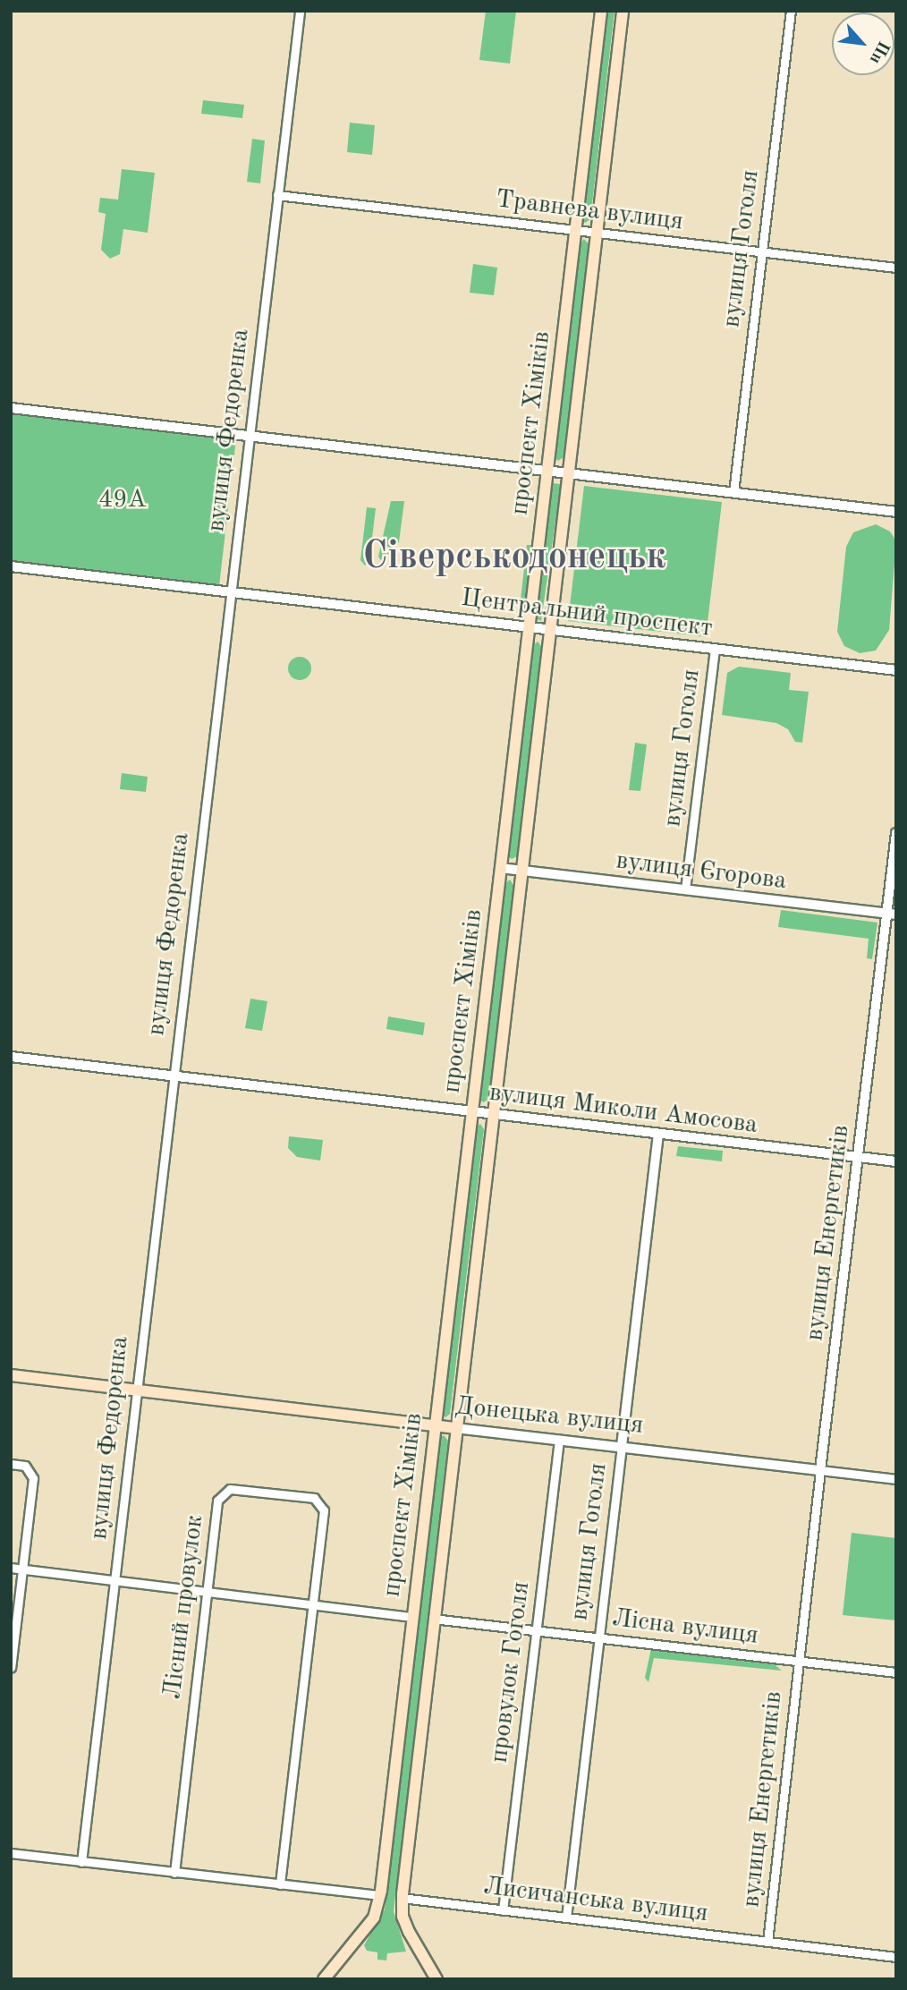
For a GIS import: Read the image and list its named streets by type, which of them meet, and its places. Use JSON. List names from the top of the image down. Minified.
{"streets":{"main road":["проспект Хіміків","Донецька вулиця"],"street":["Травнева вулиця","вулиця Гоголя","вулиця Федоренка","Центральний проспект","вулиця Єгорова","вулиця Миколи Амосова","вулиця Енергетиків","Лісний провулок","Лісна вулиця","провулок Гоголя","Лисичанська вулиця"]},"crossings":[["Травнева вулиця","вулиця Гоголя"],["Травнева вулиця","проспект Хіміків"],["Травнева вулиця","вулиця Федоренка"],["вулиця Гоголя","Центральний проспект"],["вулиця Гоголя","вулиця Єгорова"],["вулиця Гоголя","вулиця Миколи Амосова"],["вулиця Гоголя","Донецька вулиця"],["вулиця Гоголя","Лісна вулиця"],["вулиця Гоголя","Лисичанська вулиця"],["проспект Хіміків","Центральний проспект"],["проспект Хіміків","вулиця Єгорова"],["проспект Хіміків","вулиця Миколи Амосова"],["проспект Хіміків","Донецька вулиця"],["проспект Хіміків","Лісна вулиця"],["проспект Хіміків","Лисичанська вулиця"],["вулиця Федоренка","Центральний проспект"],["вулиця Федоренка","вулиця Миколи Амосова"],["вулиця Федоренка","Донецька вулиця"],["вулиця Єгорова","вулиця Енергетиків"],["вулиця Миколи Амосова","вулиця Енергетиків"],["вулиця Енергетиків","Донецька вулиця"],["вулиця Енергетиків","Лісна вулиця"],["вулиця Енергетиків","Лисичанська вулиця"],["Донецька вулиця","провулок Гоголя"],["Лісна вулиця","провулок Гоголя"],["провулок Гоголя","Лисичанська вулиця"]],"districts":["Сіверськодонецьк"],"parks":["49А"],"north":"bottom right"}
